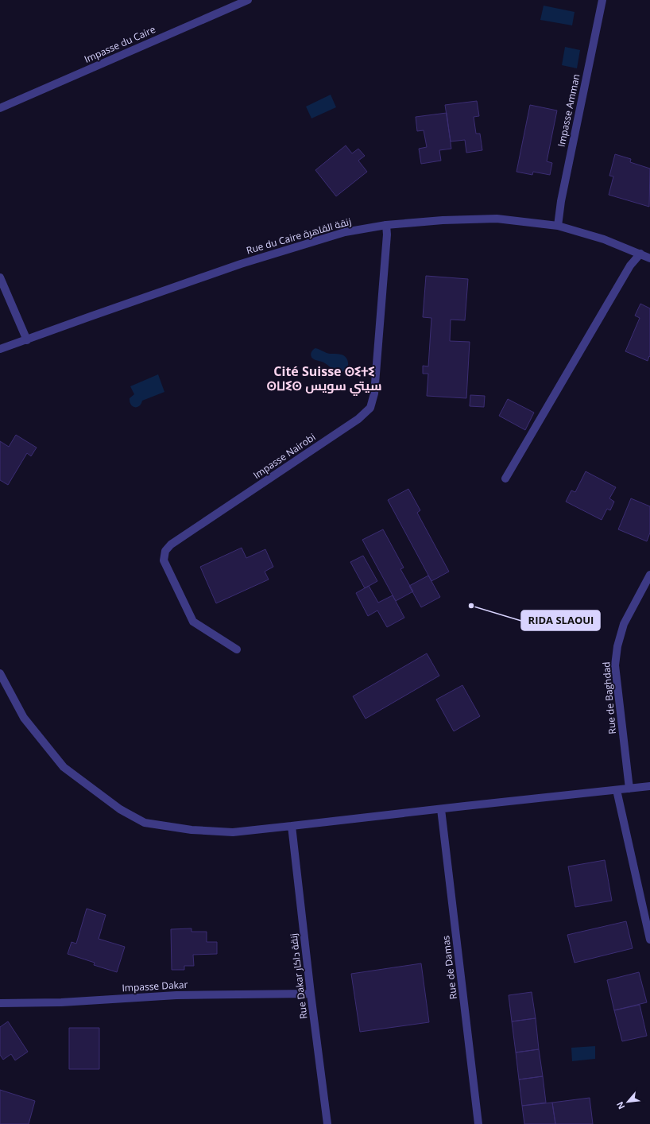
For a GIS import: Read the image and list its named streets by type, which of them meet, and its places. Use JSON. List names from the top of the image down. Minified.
{"streets":{"street":["Impasse du Caire","Impasse Amman","Rue du Caire زنقة القاهرة","Impasse Nairobi","Rue de Baghdad","Rue de Damas","Rue Dakar زنقة داكار","Impasse Dakar"]},"crossings":[["Impasse Amman","Rue du Caire زنقة القاهرة"],["Rue du Caire زنقة القاهرة","Impasse Nairobi"],["Rue Dakar زنقة داكار","Impasse Dakar"]],"districts":["Cité Suisse ⵙⵉⵜⵉ ⵙⵡⵉⵙ سيتي سويس"],"places":["RIDA SLAOUI"],"north":"bottom left"}
